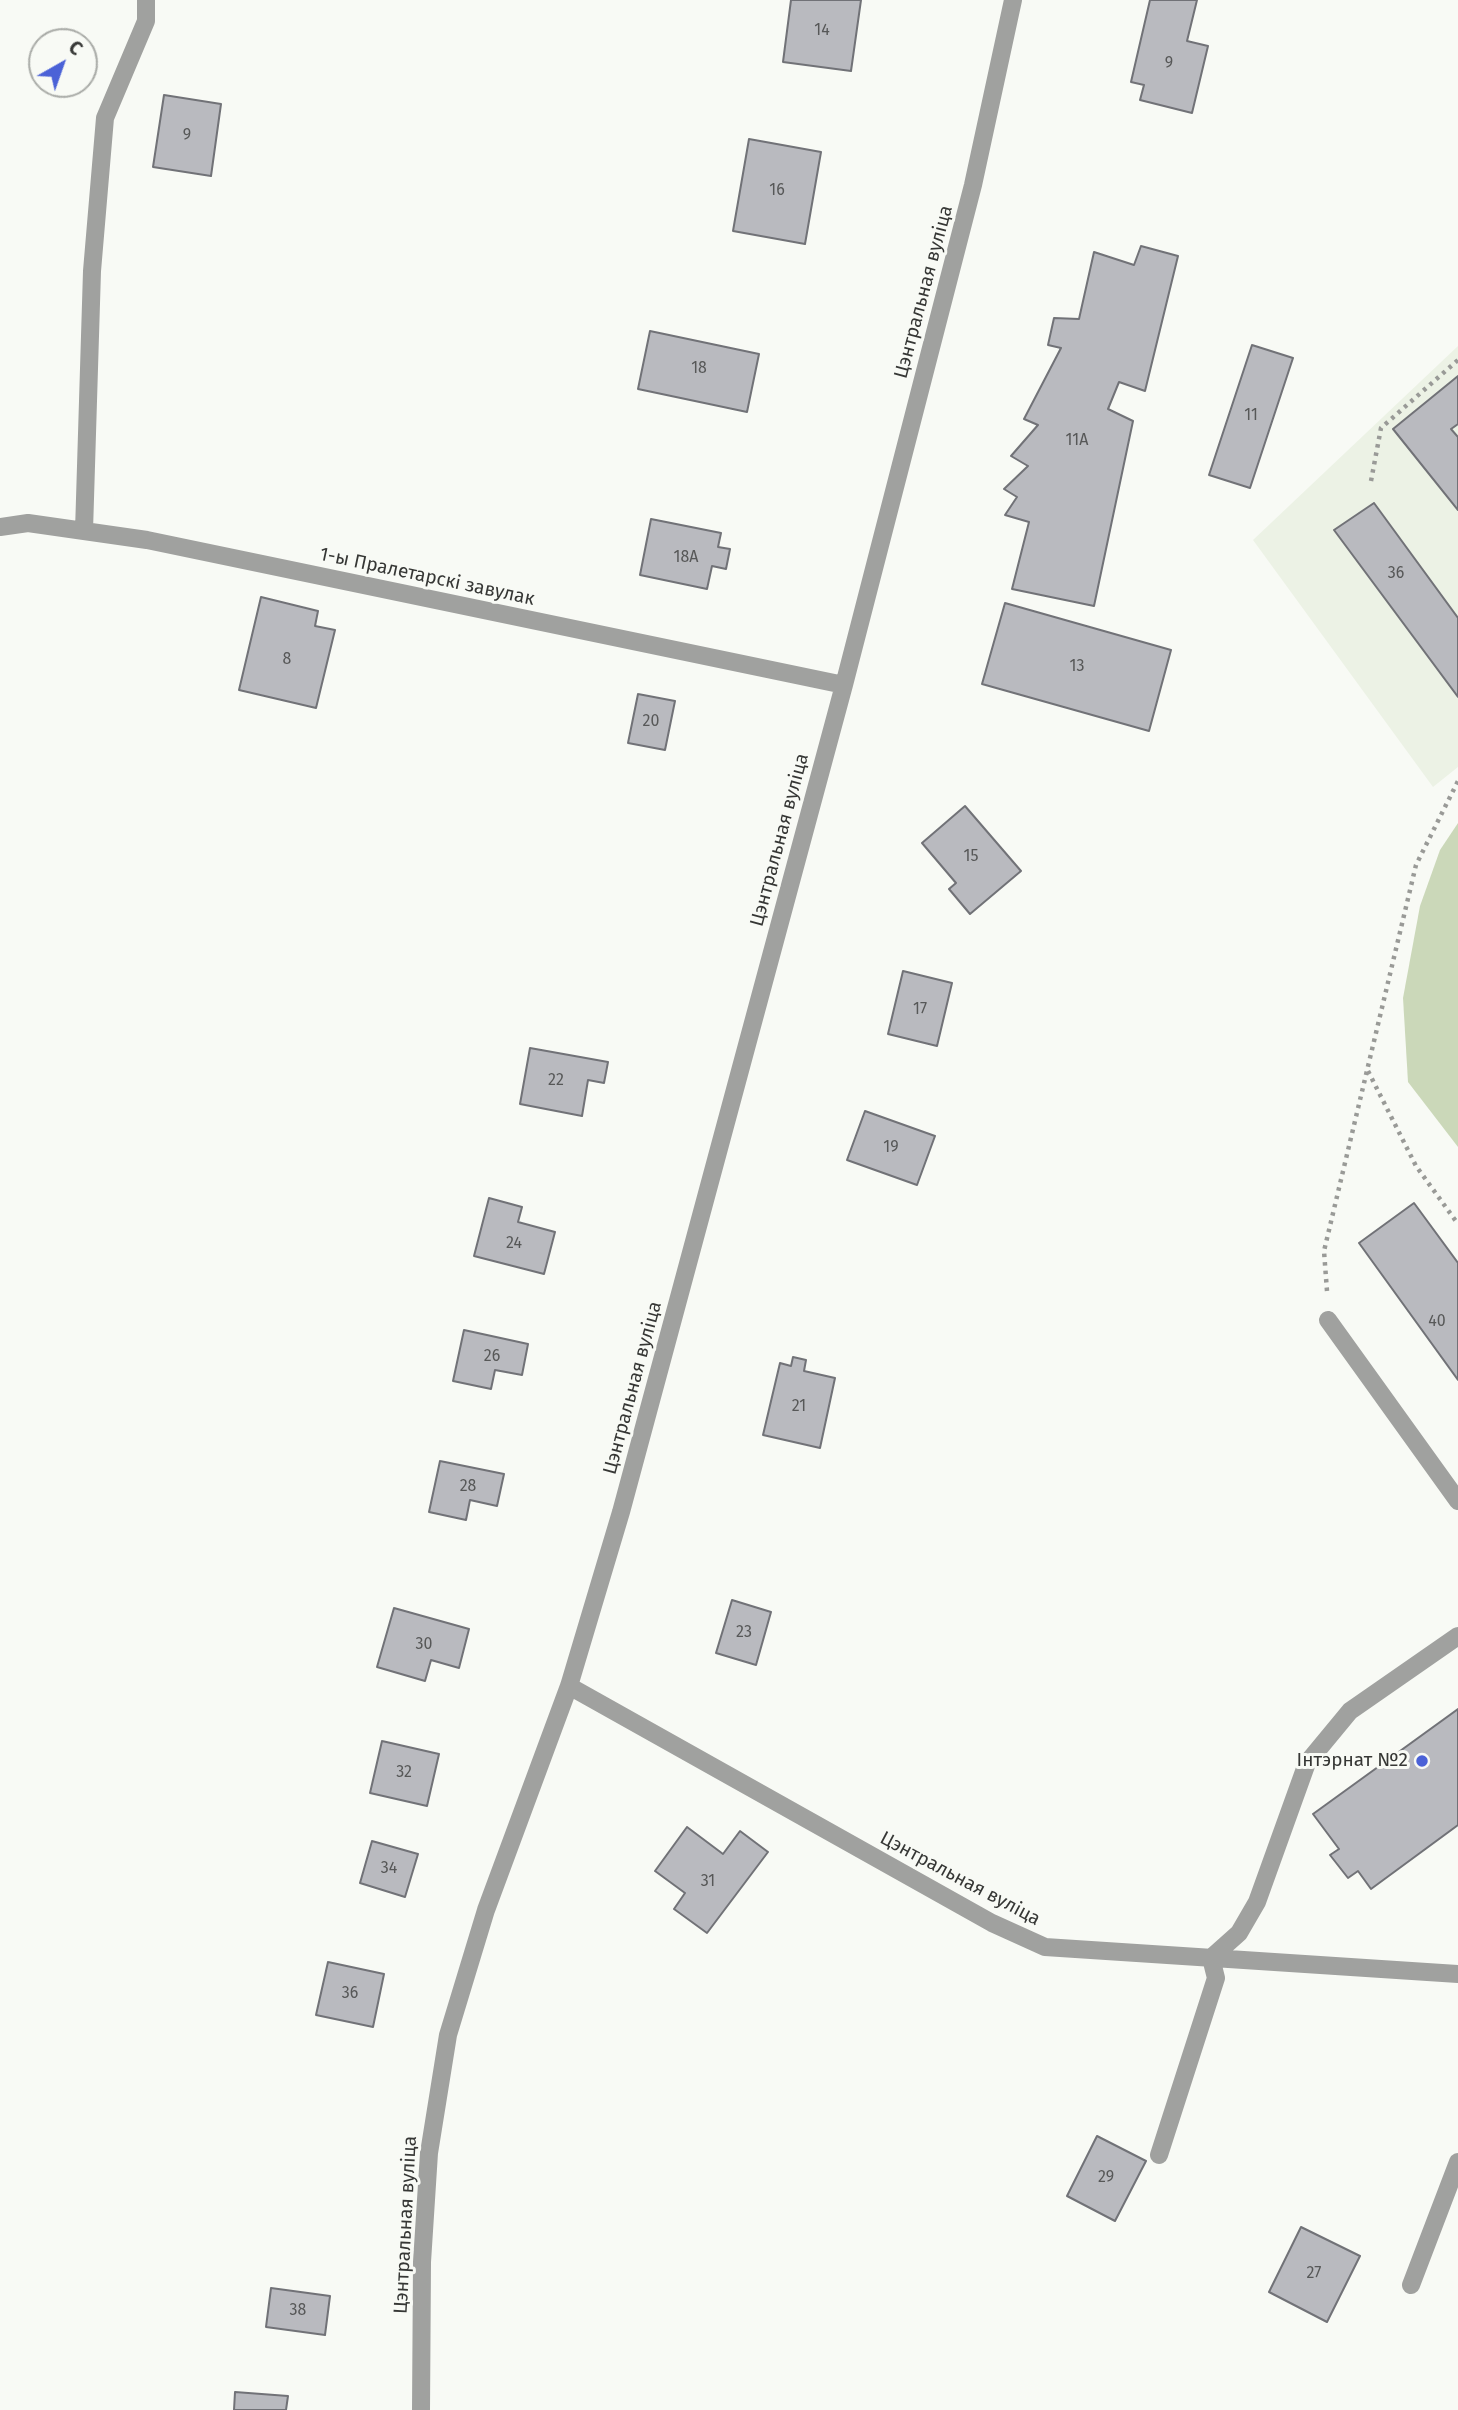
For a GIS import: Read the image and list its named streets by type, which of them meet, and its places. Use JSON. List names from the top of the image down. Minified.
{"streets":{"street":["Цэнтральная вуліца","1-ы Пралетарскі завулак"]},"crossings":[["Цэнтральная вуліца","1-ы Пралетарскі завулак"]],"places":["Інтэрнат №2"],"house_numbers":["14","9","9","16","18","11","11А","18А","36","8","13","20","15","17","22","19","24","40","26","21","28","23","30","32","34","31","36","29","27","38"],"north":"top right"}
